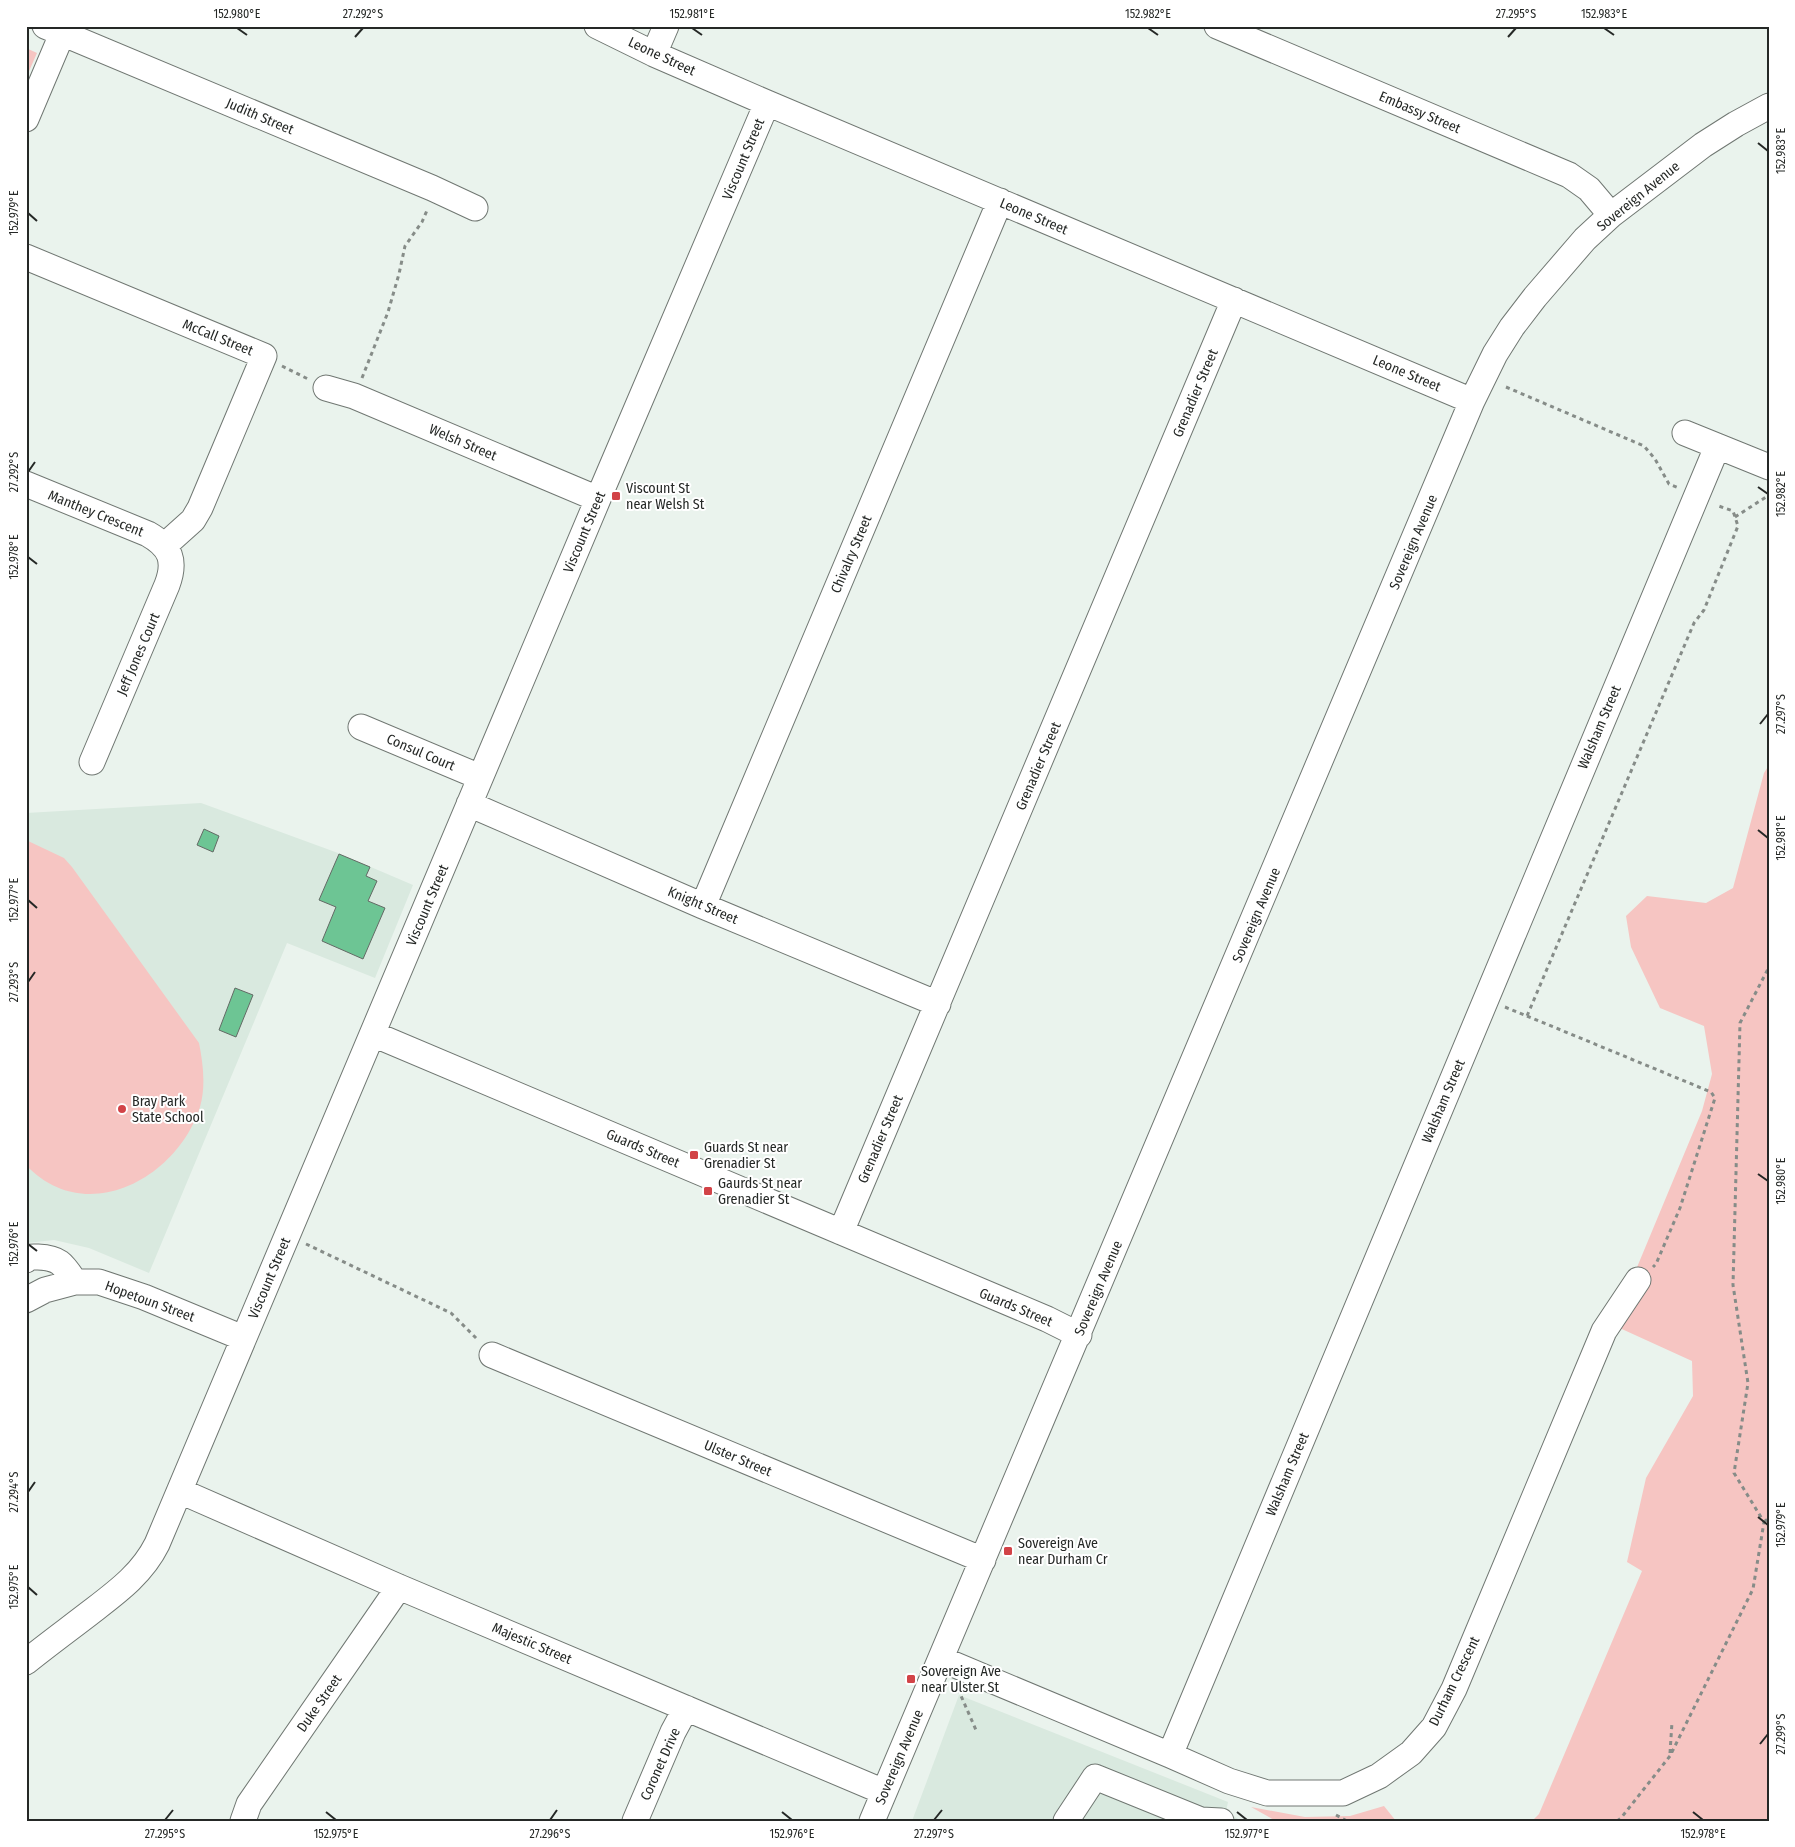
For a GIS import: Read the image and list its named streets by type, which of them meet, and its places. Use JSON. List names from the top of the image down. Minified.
{"streets":{"street":["Leone Street","Embassy Street","Judith Street","Viscount Street","Sovereign Avenue","McCall Street","Grenadier Street","Welsh Street","Manthey Crescent","Chivalry Street","Jeff Jones Court","Walsham Street","Consul Court","Knight Street","Guards Street","Hopetoun Street","Ulster Street","Majestic Street","Durham Crescent","Duke Street","Coronet Drive"]},"crossings":[["Leone Street","Viscount Street"],["Leone Street","Sovereign Avenue"],["Leone Street","Grenadier Street"],["Leone Street","Chivalry Street"],["Embassy Street","Sovereign Avenue"],["Viscount Street","Welsh Street"],["Viscount Street","Consul Court"],["Viscount Street","Knight Street"],["Viscount Street","Guards Street"],["Viscount Street","Hopetoun Street"],["Viscount Street","Majestic Street"],["Sovereign Avenue","Guards Street"],["Sovereign Avenue","Ulster Street"],["Sovereign Avenue","Majestic Street"],["Sovereign Avenue","Durham Crescent"],["McCall Street","Manthey Crescent"],["McCall Street","Jeff Jones Court"],["Grenadier Street","Knight Street"],["Grenadier Street","Guards Street"],["Manthey Crescent","Jeff Jones Court"],["Chivalry Street","Knight Street"],["Walsham Street","Durham Crescent"],["Majestic Street","Duke Street"],["Majestic Street","Coronet Drive"]],"places":{"transit":["Viscount St near Welsh St","Guards St near Grenadier St","Gaurds St near Grenadier St","Sovereign Ave near Durham Cr","Sovereign Ave near Ulster St"],"other":["Bray Park State School"]},"coordinates":["152.980°E","27.292°S","152.981°E","152.982°E","27.295°S","152.983°E","152.979°E","152.978°E","27.297°S","152.977°E","27.293°S","152.976°E","27.294°S","152.975°E","27.299°S","27.296°S"]}
